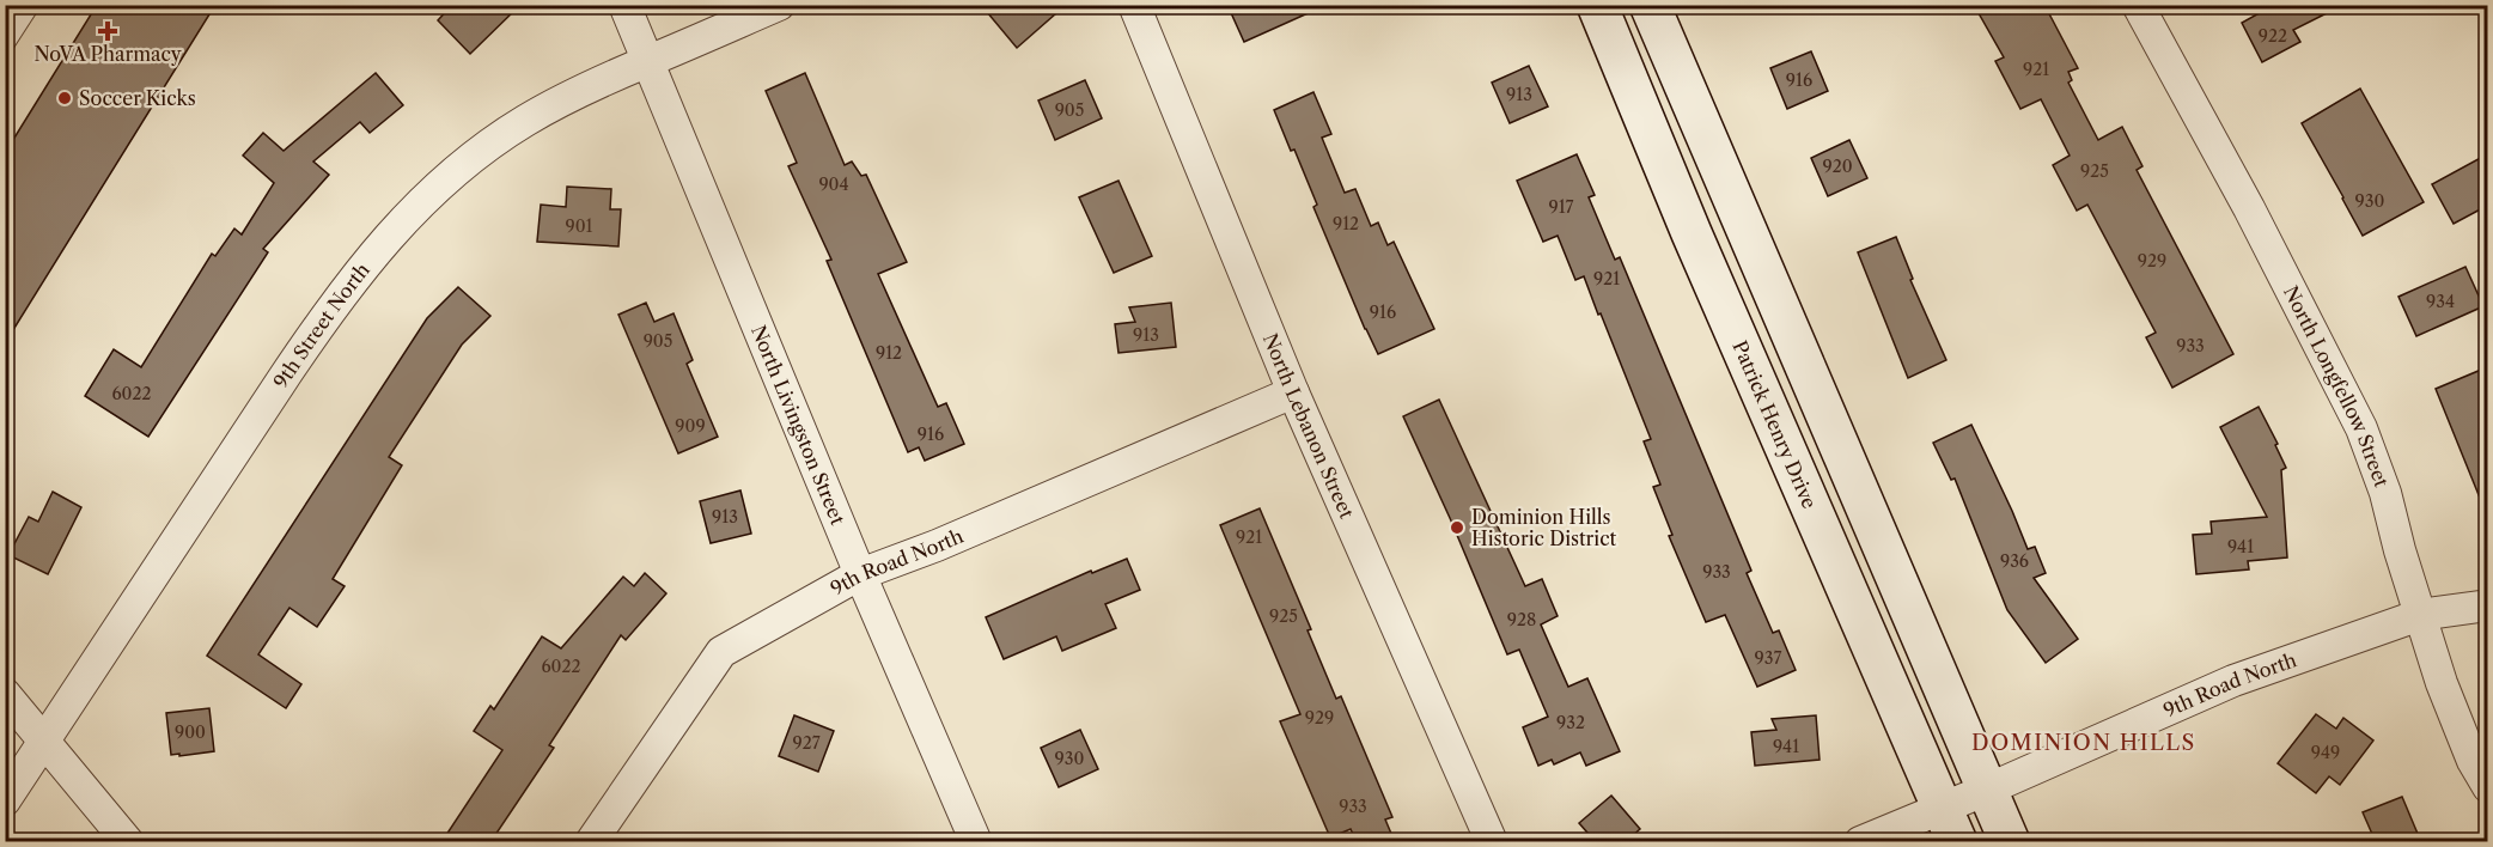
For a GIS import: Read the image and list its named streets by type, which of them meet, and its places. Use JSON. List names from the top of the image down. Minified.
{"streets":{"street":["9th Street North","North Longfellow Street","North Livingston Street","Patrick Henry Drive","North Lebanon Street","9th Road North"]},"crossings":[["9th Street North","North Livingston Street"],["North Longfellow Street","9th Road North"],["North Livingston Street","9th Road North"],["Patrick Henry Drive","9th Road North"],["North Lebanon Street","9th Road North"]],"districts":["DOMINION HILLS"],"places":{"health":["NoVA Pharmacy"],"other":["Soccer Kicks","Dominion Hills Historic District"]},"house_numbers":["922","921","916","913","905","920","925","904","930","917","912","901","929","921","934","916","913","905","933","912","6022","909","916","913","921","941","936","933","925","928","937","6022","929","932","900","927","941","949","930","933"]}
